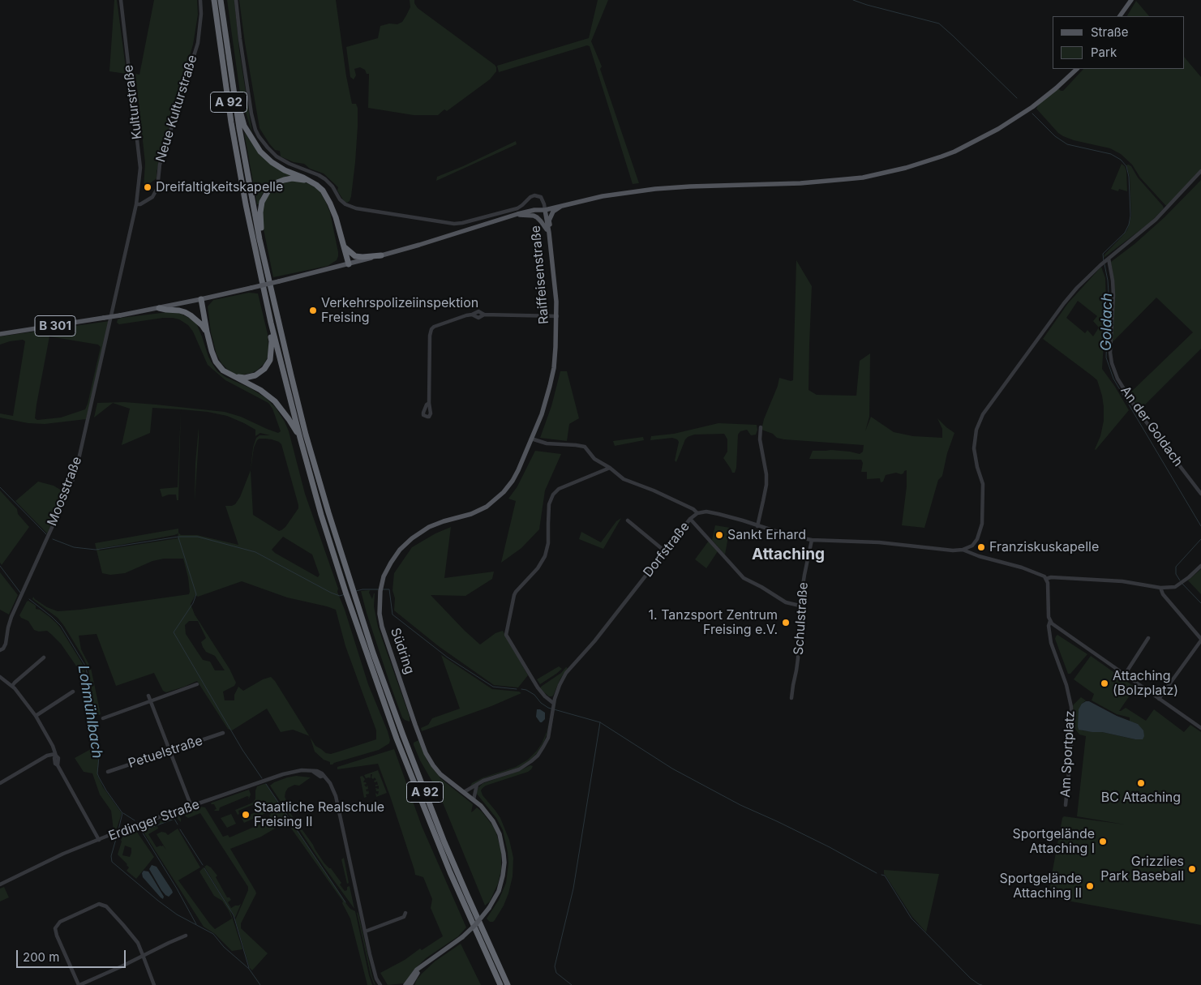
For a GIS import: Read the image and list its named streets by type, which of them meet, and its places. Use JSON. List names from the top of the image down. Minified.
{"streets":{"highway":["A 92"],"main road":["Raiffeisenstraße","B 301","Südring"],"street":["Kulturstraße","Neue Kulturstraße","An der Goldach","Moosstraße","Dorfstraße","Schulstraße","Petuelstraße","Am Sportplatz","Erdinger Straße"]},"crossings":[["Kulturstraße","Neue Kulturstraße"],["Kulturstraße","Moosstraße"],["Neue Kulturstraße","Moosstraße"],["Raiffeisenstraße","Südring"],["Dorfstraße","Schulstraße"],["Dorfstraße","Südring"]],"districts":["Attaching"],"water":["Goldach","Lohmühlbach"],"places":["Dreifaltigkeitskapelle","Verkehrspolizeiinspektion Freising","Sankt Erhard","Franziskuskapelle","1. Tanzsport Zentrum Freising e.V.","Attaching (Bolzplatz)","BC Attaching","Staatliche Realschule Freising II","Sportgelände Attaching I","Grizzlies Park Baseball","Sportgelände Attaching II"],"legend":["Straße","Park"],"scale_bar":"200 m"}
